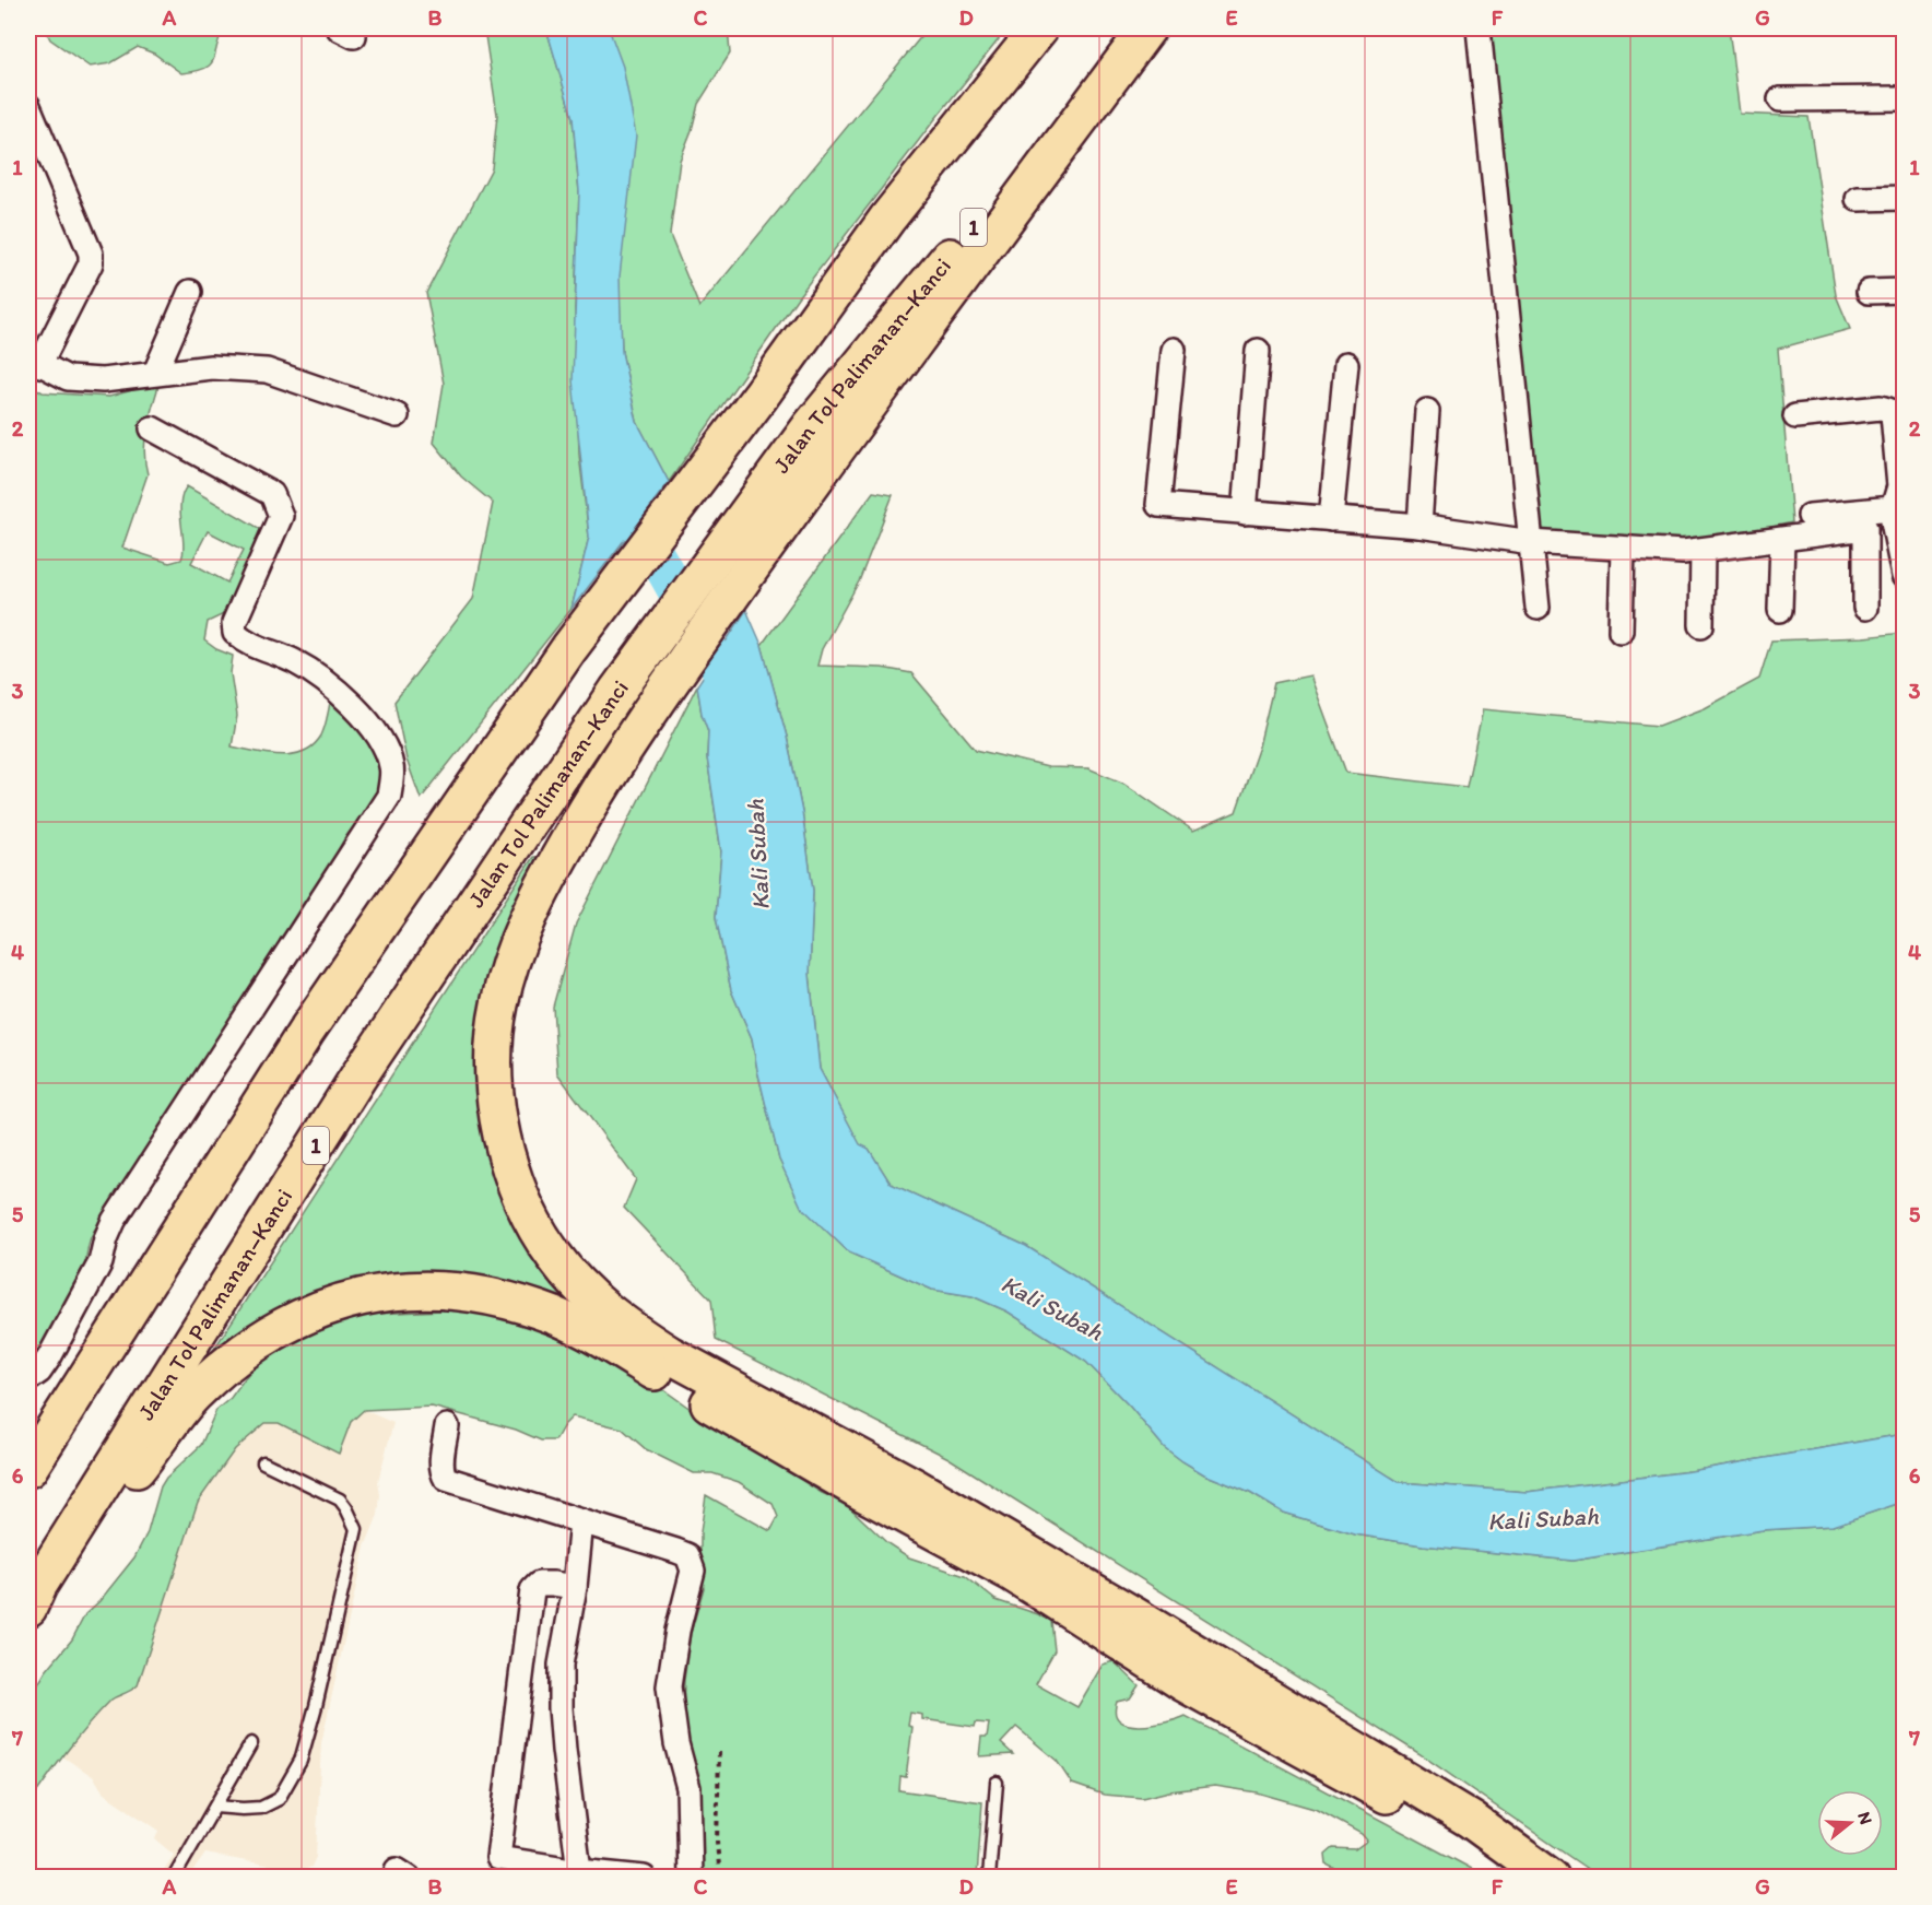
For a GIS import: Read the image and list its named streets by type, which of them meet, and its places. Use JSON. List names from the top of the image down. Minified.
{"streets":{"highway":["1","Jalan Tol Palimanan–Kanci"]},"water":["Kali Subah"],"north":"right","grid":{"columns":["A","B","C","D","E","F","G"],"rows":["1","2","3","4","5","6","7"]}}
